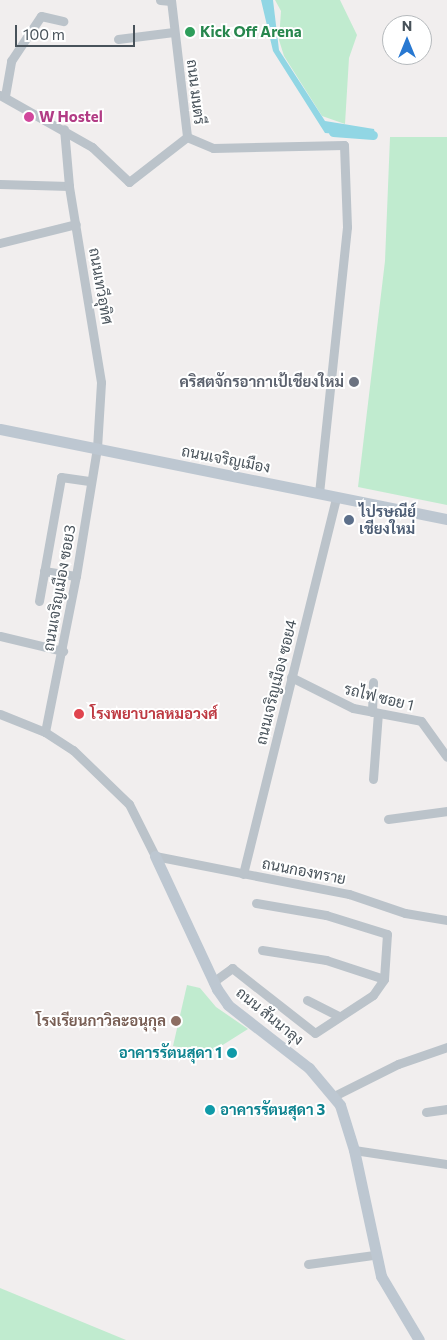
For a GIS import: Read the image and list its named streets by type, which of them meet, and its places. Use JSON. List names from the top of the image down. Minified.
{"streets":{"street":["ถนน มนตรี","ถนนเทวีอุทิศ","ถนนเจริญเมือง","ถนนเจริญเมือง ซอย3","ถนนเจริญเมือง ซอย4","รถไฟ ซอย 1","ถนนกองทราย","ถนน สันนาลุง"]},"crossings":[["ถนน มนตรี","ถนนเทวีอุทิศ"],["ถนนเทวีอุทิศ","ถนนเจริญเมือง"],["ถนนเทวีอุทิศ","ถนนเจริญเมือง ซอย3"],["ถนนเจริญเมือง","ถนนเจริญเมือง ซอย3"],["ถนนเจริญเมือง","ถนนเจริญเมือง ซอย4"],["ถนนเจริญเมือง ซอย3","ถนน สันนาลุง"],["ถนนเจริญเมือง ซอย4","รถไฟ ซอย 1"],["ถนนเจริญเมือง ซอย4","ถนนกองทราย"],["ถนนกองทราย","ถนน สันนาลุง"]],"places":["Kick Off Arena","W Hostel","คริสตจักรอากาเป้เชียงใหม่","ไปรษณีย์ เชียงใหม่","โรงพยาบาลหมอวงศ์","โรงเรียนกาวิละอนุกุล","อาคารรัตนสุดา 1","อาคารรัตนสุดา 3"],"scale_bar":"100 m","north":"top"}
